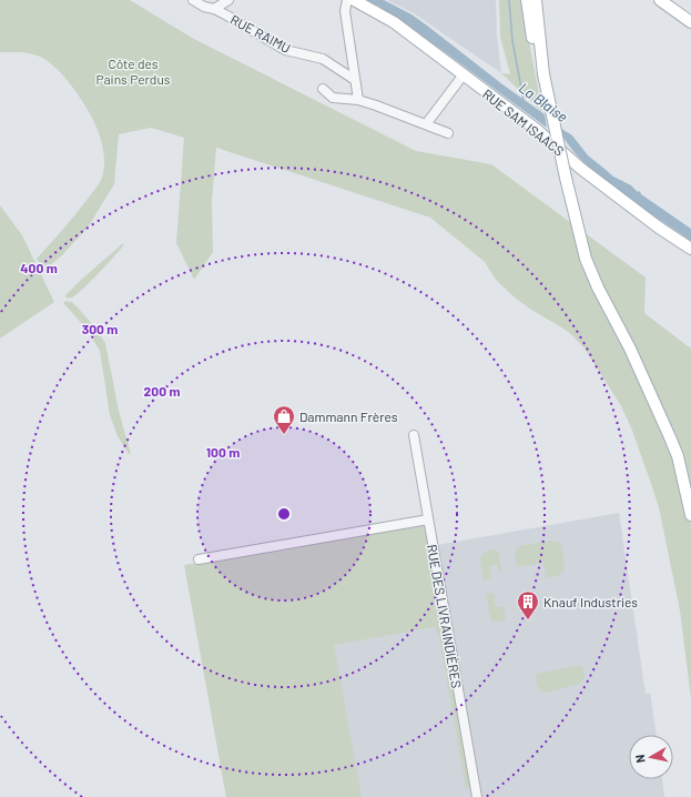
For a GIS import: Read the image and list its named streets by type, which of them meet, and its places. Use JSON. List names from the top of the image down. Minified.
{"streets":{"main road":["RUE SAM ISAACS"],"street":["RUE RAIMU","RUE DES LIVRAINDIÈRES"]},"water":["La Blaise"],"parks":["Côte des Pains Perdus"],"places":{"shop":["Dammann Frères"],"building":["Knauf Industries"]},"north":"left","rings":["400 m","300 m","200 m","100 m"]}
